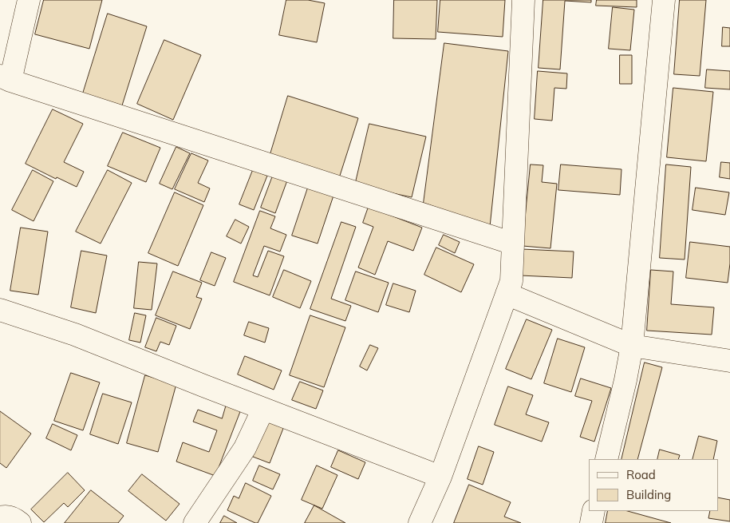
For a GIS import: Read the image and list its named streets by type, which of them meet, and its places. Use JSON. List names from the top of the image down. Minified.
{"legend":["Road","Building"]}
